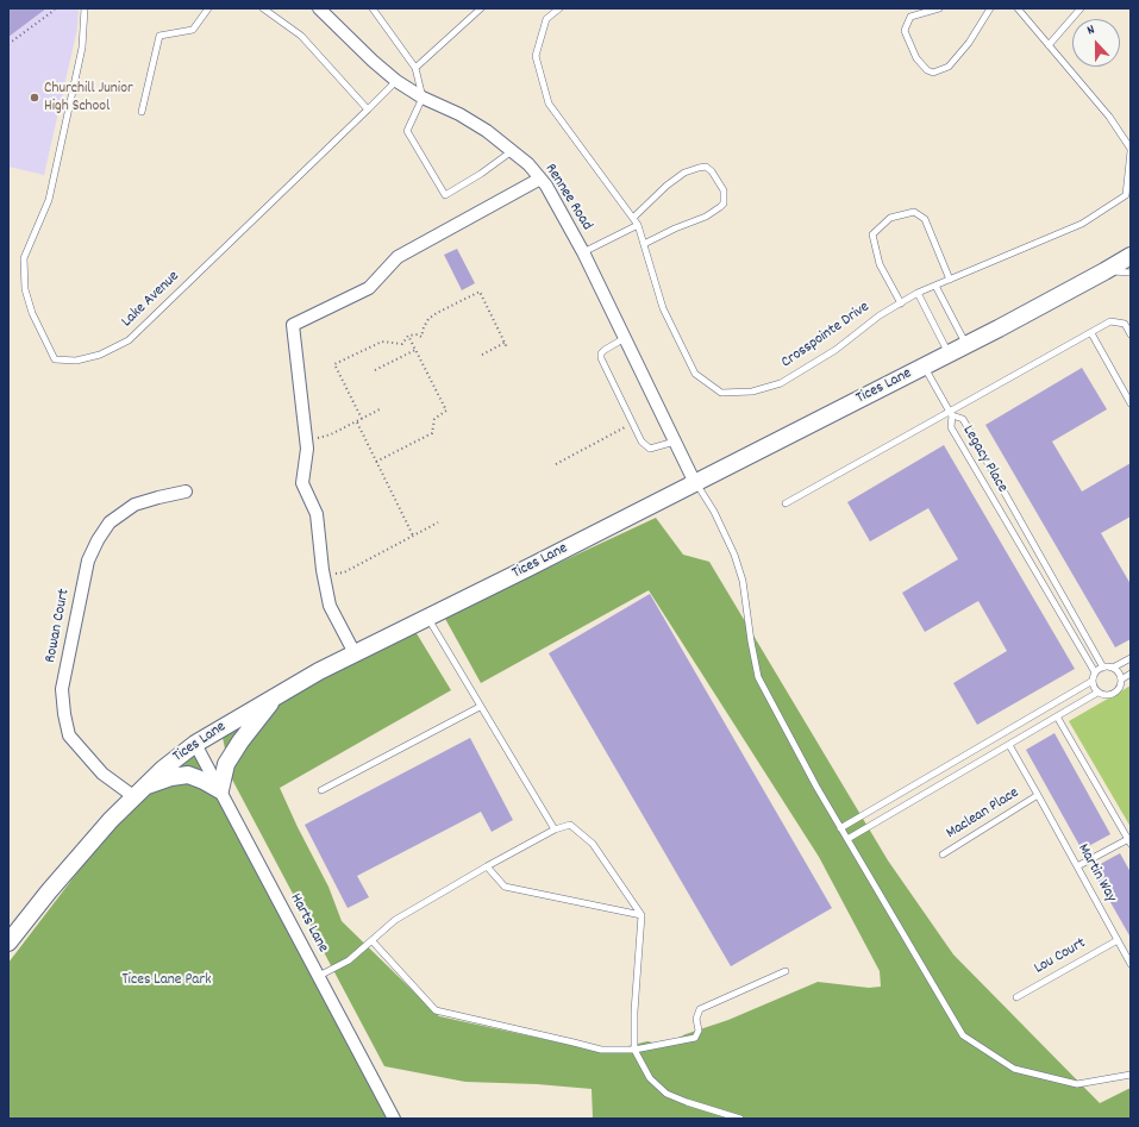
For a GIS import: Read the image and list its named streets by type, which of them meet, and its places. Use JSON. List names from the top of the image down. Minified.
{"streets":{"street":["Rennee Road","Tices Lane","Rowan Court","Harts Lane"],"lane":["Lake Avenue","Crosspointe Drive","Legacy Place","Maclean Place","Martin Way","Lou Court"]},"crossings":[["Rennee Road","Lake Avenue"],["Rennee Road","Tices Lane"],["Tices Lane","Rowan Court"],["Tices Lane","Harts Lane"],["Maclean Place","Martin Way"],["Martin Way","Lou Court"]],"parks":["Tices Lane Park"],"places":["Churchill Junior High School"],"north":"top"}
